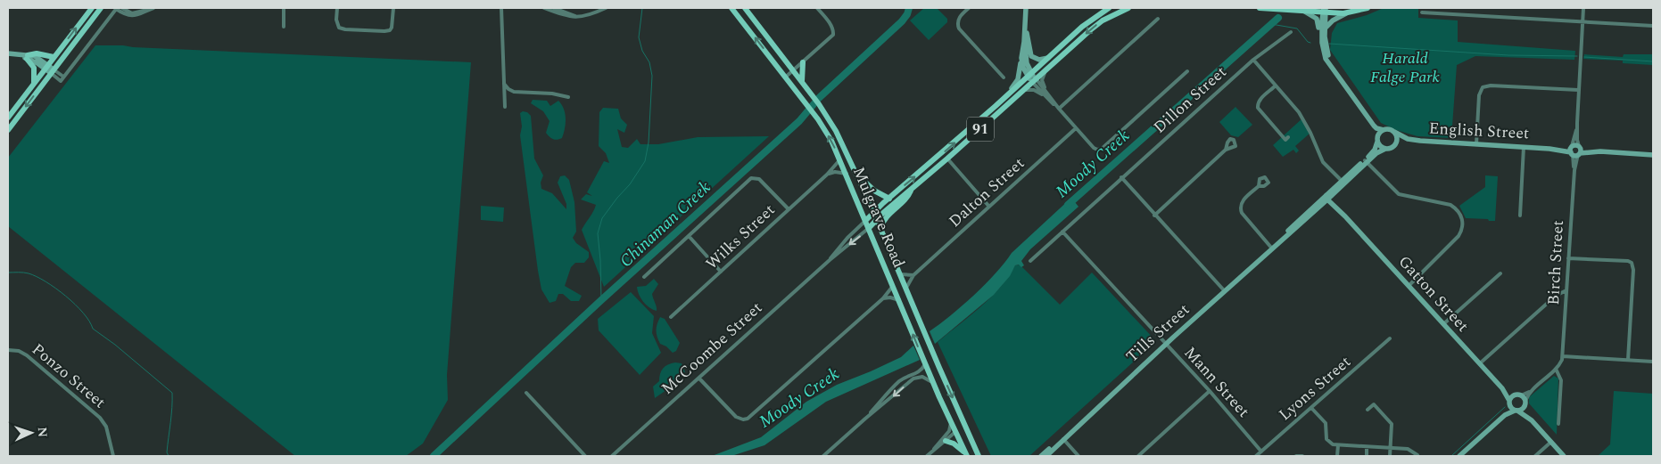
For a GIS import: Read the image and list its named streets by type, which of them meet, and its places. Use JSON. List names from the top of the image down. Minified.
{"streets":{"main road":["91","Mulgrave Road","McCoombe Street"],"street":["Dillon Street","English Street","Dalton Street","Wilks Street","Birch Street","Gatton Street","Tills Street","Ponzo Street","Mann Street","Lyons Street"]},"crossings":[["Dillon Street","Mann Street"],["English Street","Birch Street"],["English Street","Tills Street"],["Dalton Street","Mulgrave Road"],["Mulgrave Road","Wilks Street"],["Mulgrave Road","McCoombe Street"],["Gatton Street","Tills Street"],["Tills Street","Mann Street"],["Mann Street","Lyons Street"]],"water":["Moody Creek","Chinaman Creek"],"parks":["Harald Falge Park"],"north":"right"}
